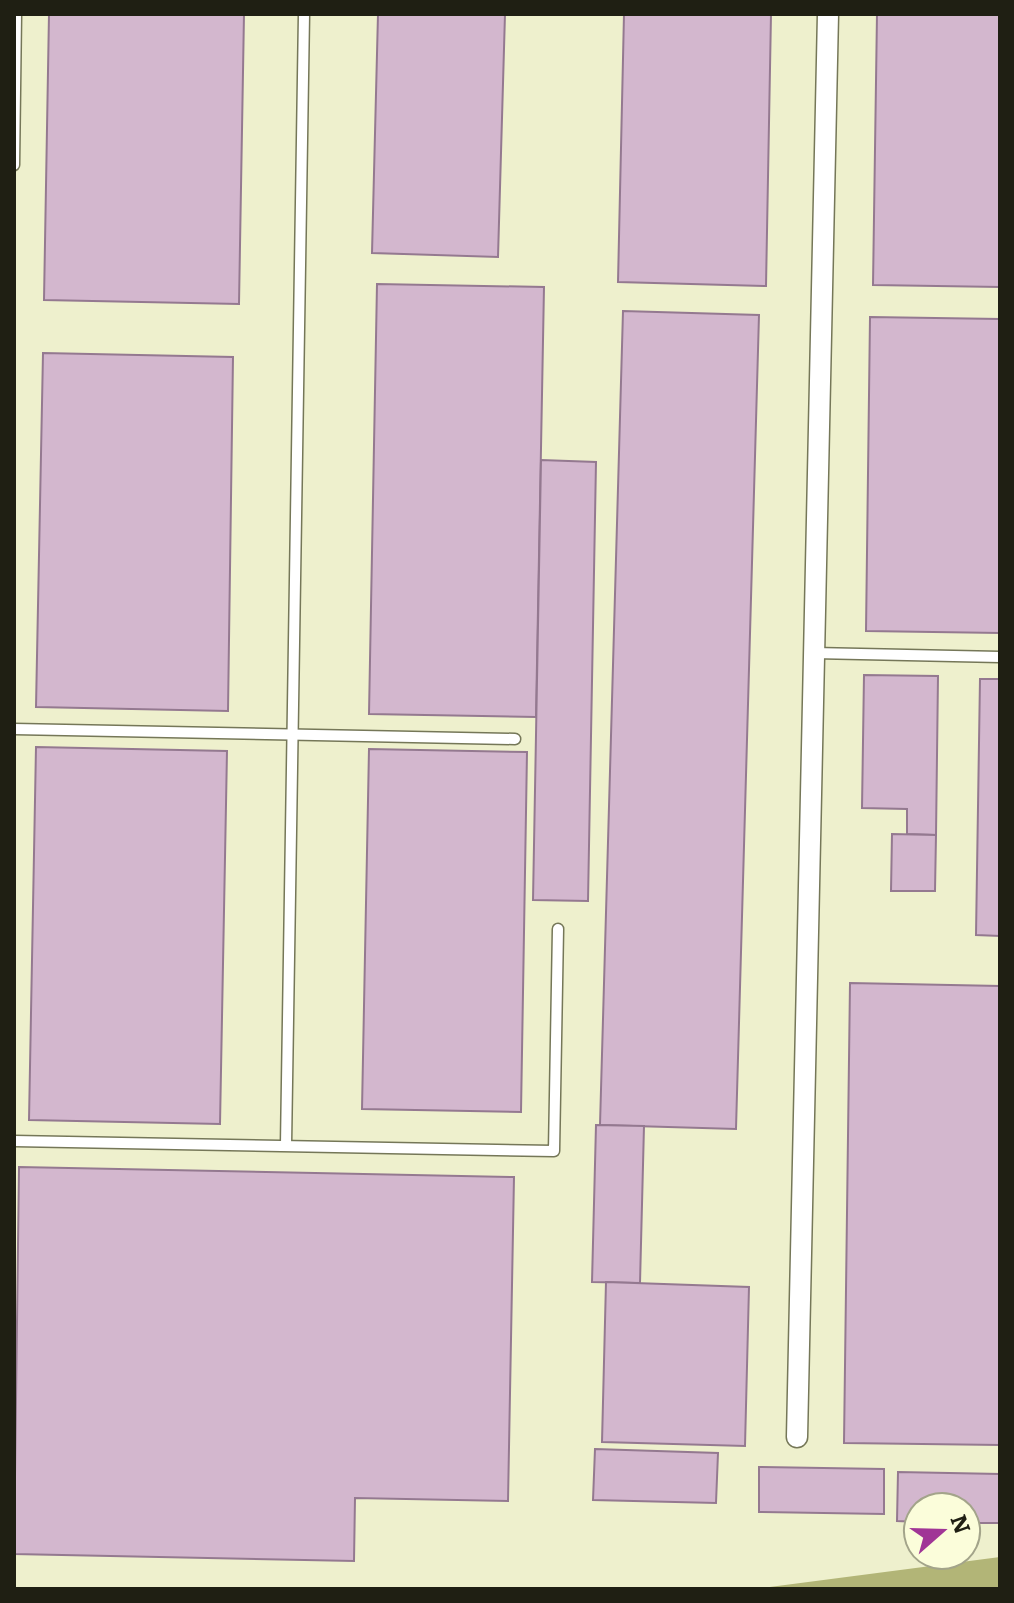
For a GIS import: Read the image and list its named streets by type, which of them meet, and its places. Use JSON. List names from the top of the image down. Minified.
{"north":"right"}
